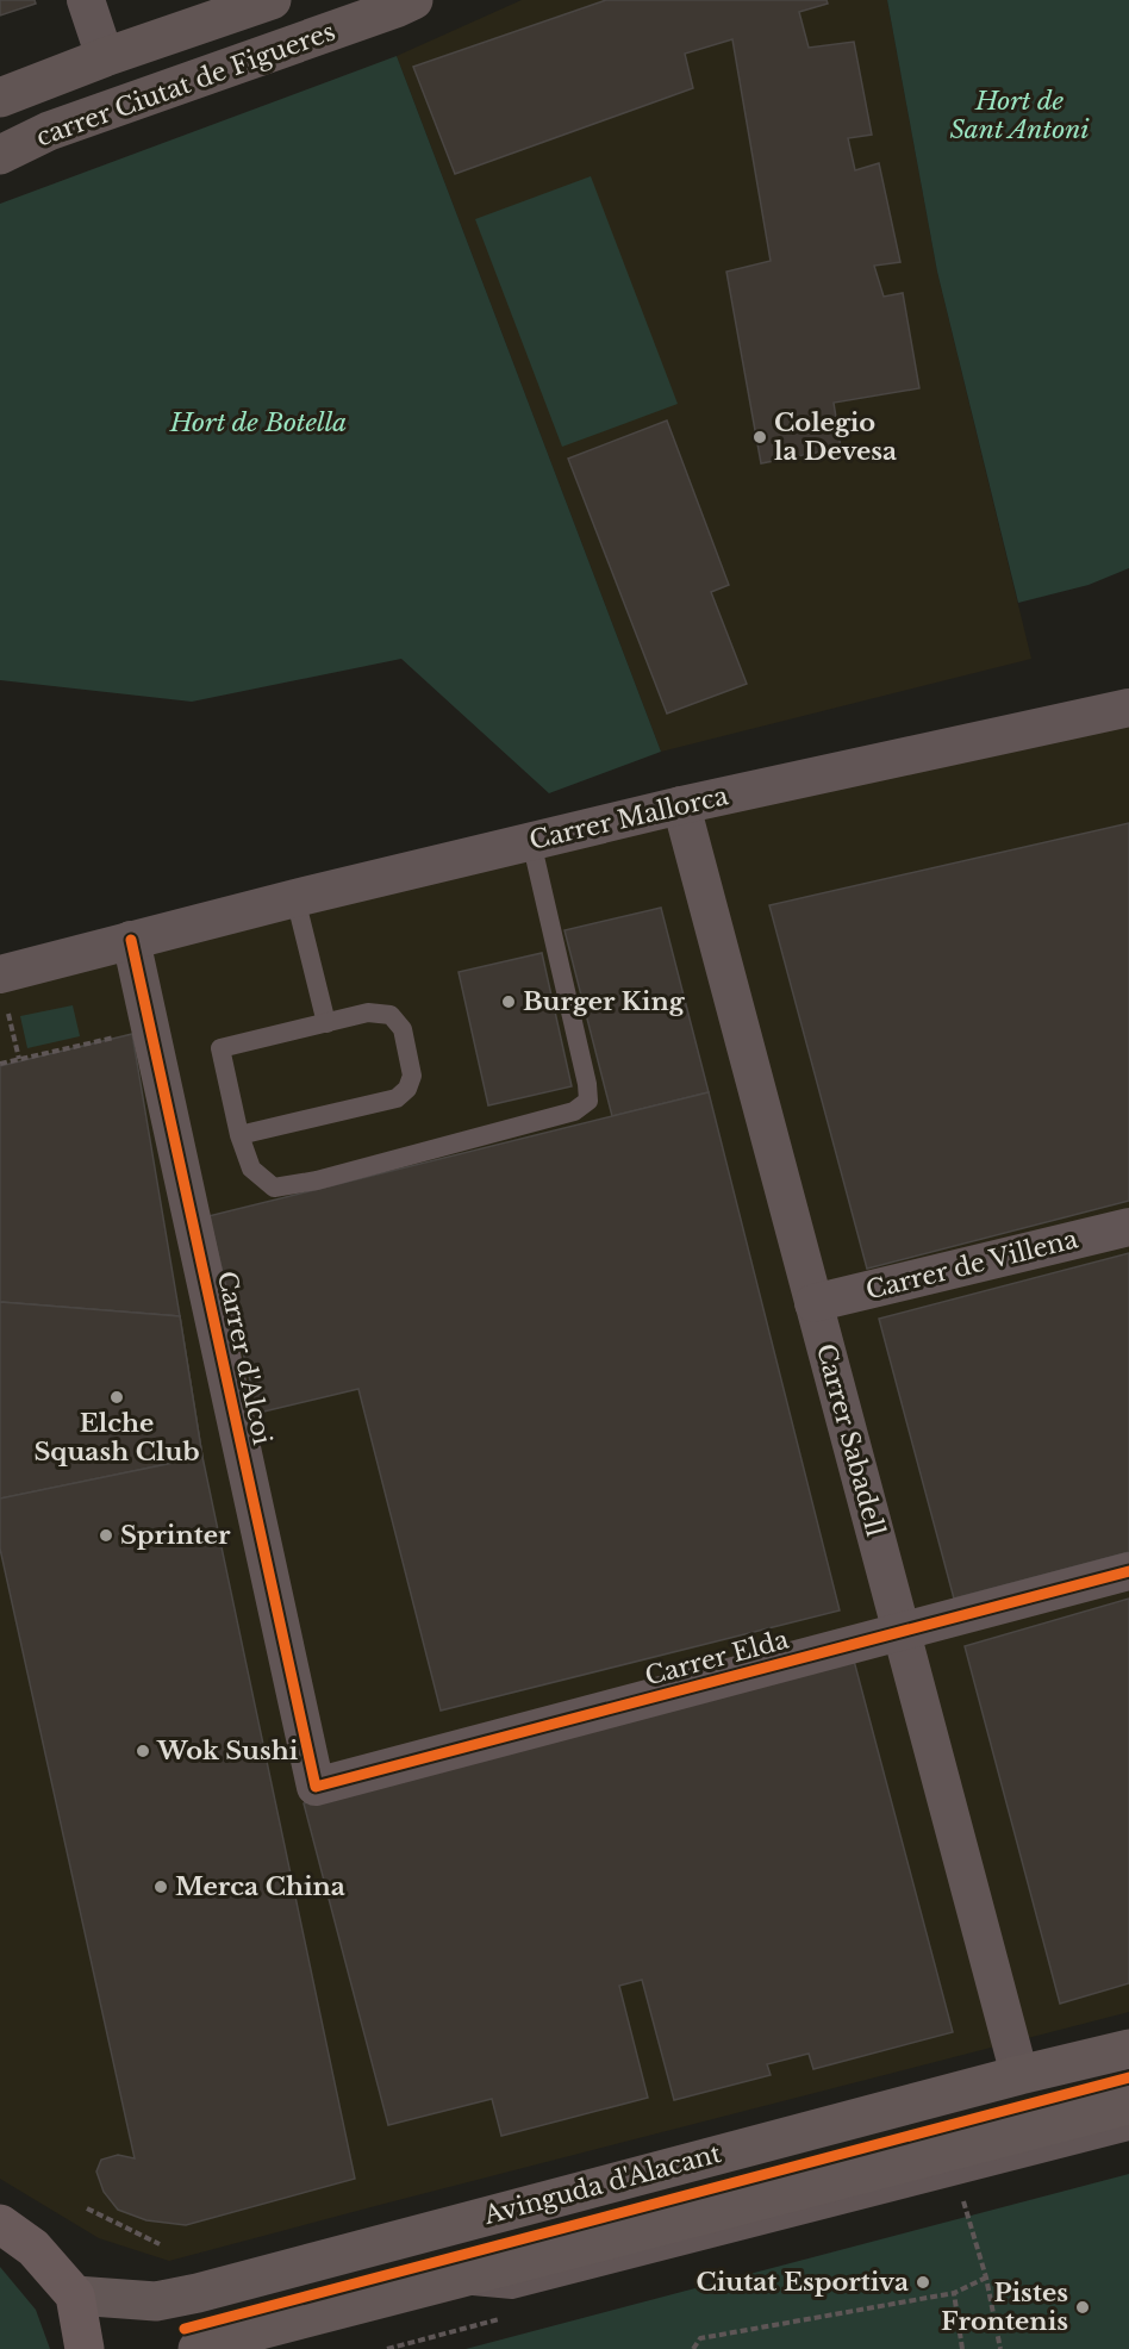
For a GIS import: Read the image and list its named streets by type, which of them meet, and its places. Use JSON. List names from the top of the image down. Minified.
{"streets":{"main road":["carrer Ciutat de Figueres","Avinguda d'Alacant"],"street":["Carrer Mallorca","Carrer de Villena","Carrer d'Alcoi","Carrer Sabadell","Carrer Elda"]},"crossings":[["Carrer Mallorca","Carrer d'Alcoi"],["Carrer Mallorca","Carrer Sabadell"],["Carrer de Villena","Carrer Sabadell"],["Carrer d'Alcoi","Carrer Elda"],["Carrer Sabadell","Carrer Elda"],["Carrer Sabadell","Avinguda d'Alacant"]],"parks":["Hort de Sant Antoni","Hort de Botella"],"places":["Colegio la Devesa","Burger King","Elche Squash Club","Sprinter","Wok Sushi","Merca China","Ciutat Esportiva","Pistes Frontenis"]}
